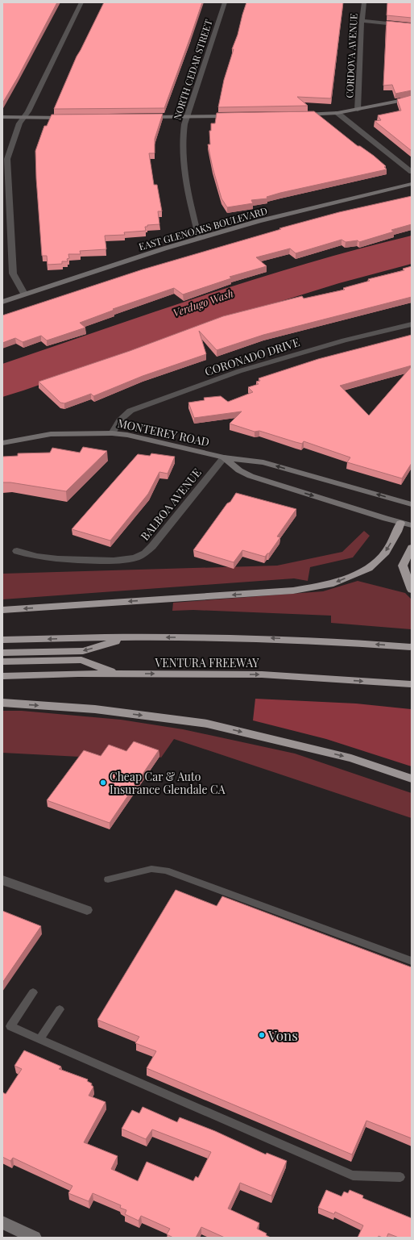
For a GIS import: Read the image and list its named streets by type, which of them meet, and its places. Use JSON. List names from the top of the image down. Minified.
{"streets":{"highway":["VENTURA FREEWAY"],"street":["CORDOVA AVENUE","NORTH CEDAR STREET","EAST GLENOAKS BOULEVARD","CORONADO DRIVE","MONTEREY ROAD","BALBOA AVENUE"]},"crossings":[["NORTH CEDAR STREET","EAST GLENOAKS BOULEVARD"],["CORONADO DRIVE","MONTEREY ROAD"],["MONTEREY ROAD","BALBOA AVENUE"]],"water":["Verdugo Wash"],"places":["Cheap Car & Auto Insurance Glendale CA","Vons"]}
